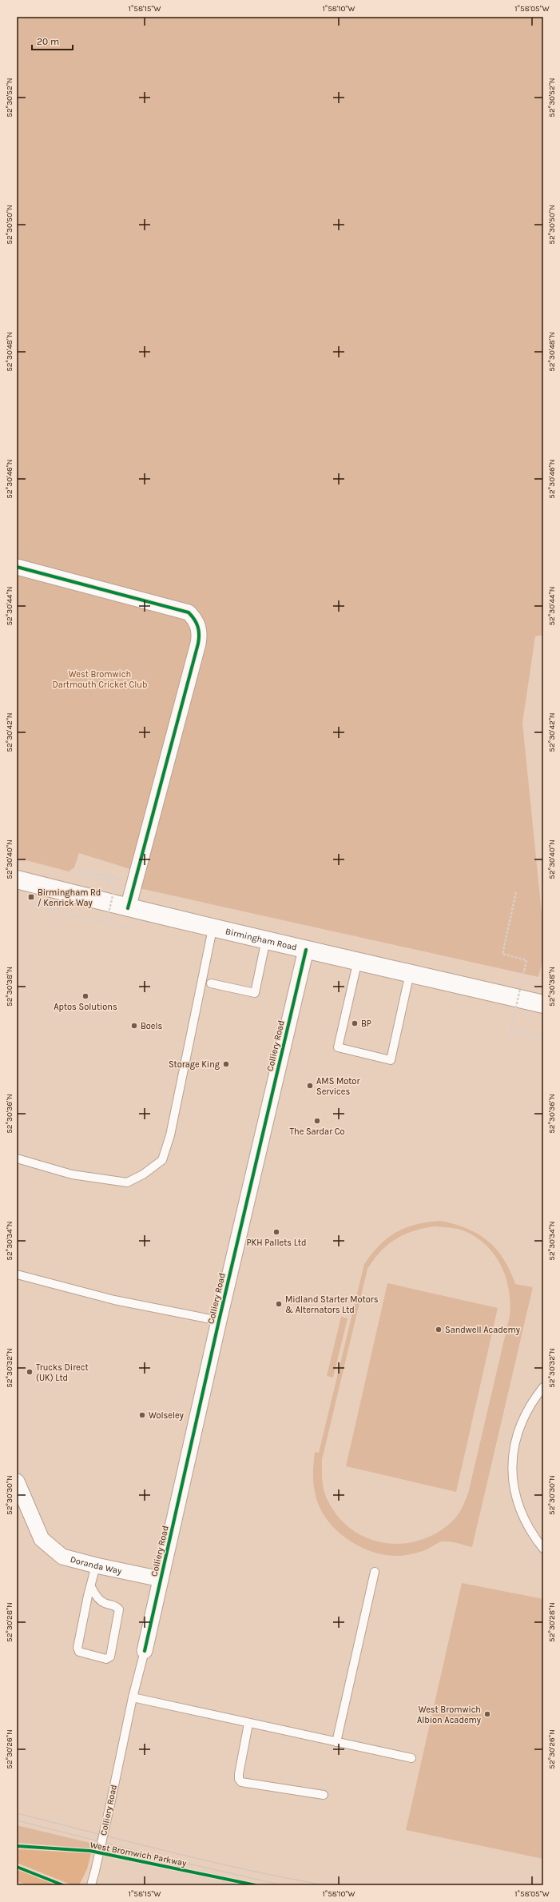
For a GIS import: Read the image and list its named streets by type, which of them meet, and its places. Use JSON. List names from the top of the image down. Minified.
{"streets":{"highway":["Birmingham Road"],"street":["Colliery Road","Doranda Way"],"cycle path":["West Bromwich Parkway"]},"crossings":[["Birmingham Road","Colliery Road"],["Colliery Road","Doranda Way"]],"parks":["West Bromwich Dartmouth Cricket Club"],"places":{"transit":["Birmingham Rd / Kenrick Way"],"other":["Aptos Solutions","BP","Boels","Storage King","AMS Motor Services","The Sardar Co","PKH Pallets Ltd","Midland Starter Motors & Alternators Ltd","Sandwell Academy","Trucks Direct (UK) Ltd","Wolseley","West Bromwich Albion Academy"]},"scale_bar":"20 m","coordinates":["1°58'15\"W","1°58'10\"W","1°58'05\"W","52°30'52\"N","52°30'50\"N","52°30'48\"N","52°30'46\"N","52°30'44\"N","52°30'42\"N","52°30'40\"N","52°30'38\"N","52°30'36\"N","52°30'34\"N","52°30'32\"N","52°30'30\"N","52°30'28\"N","52°30'26\"N"]}
